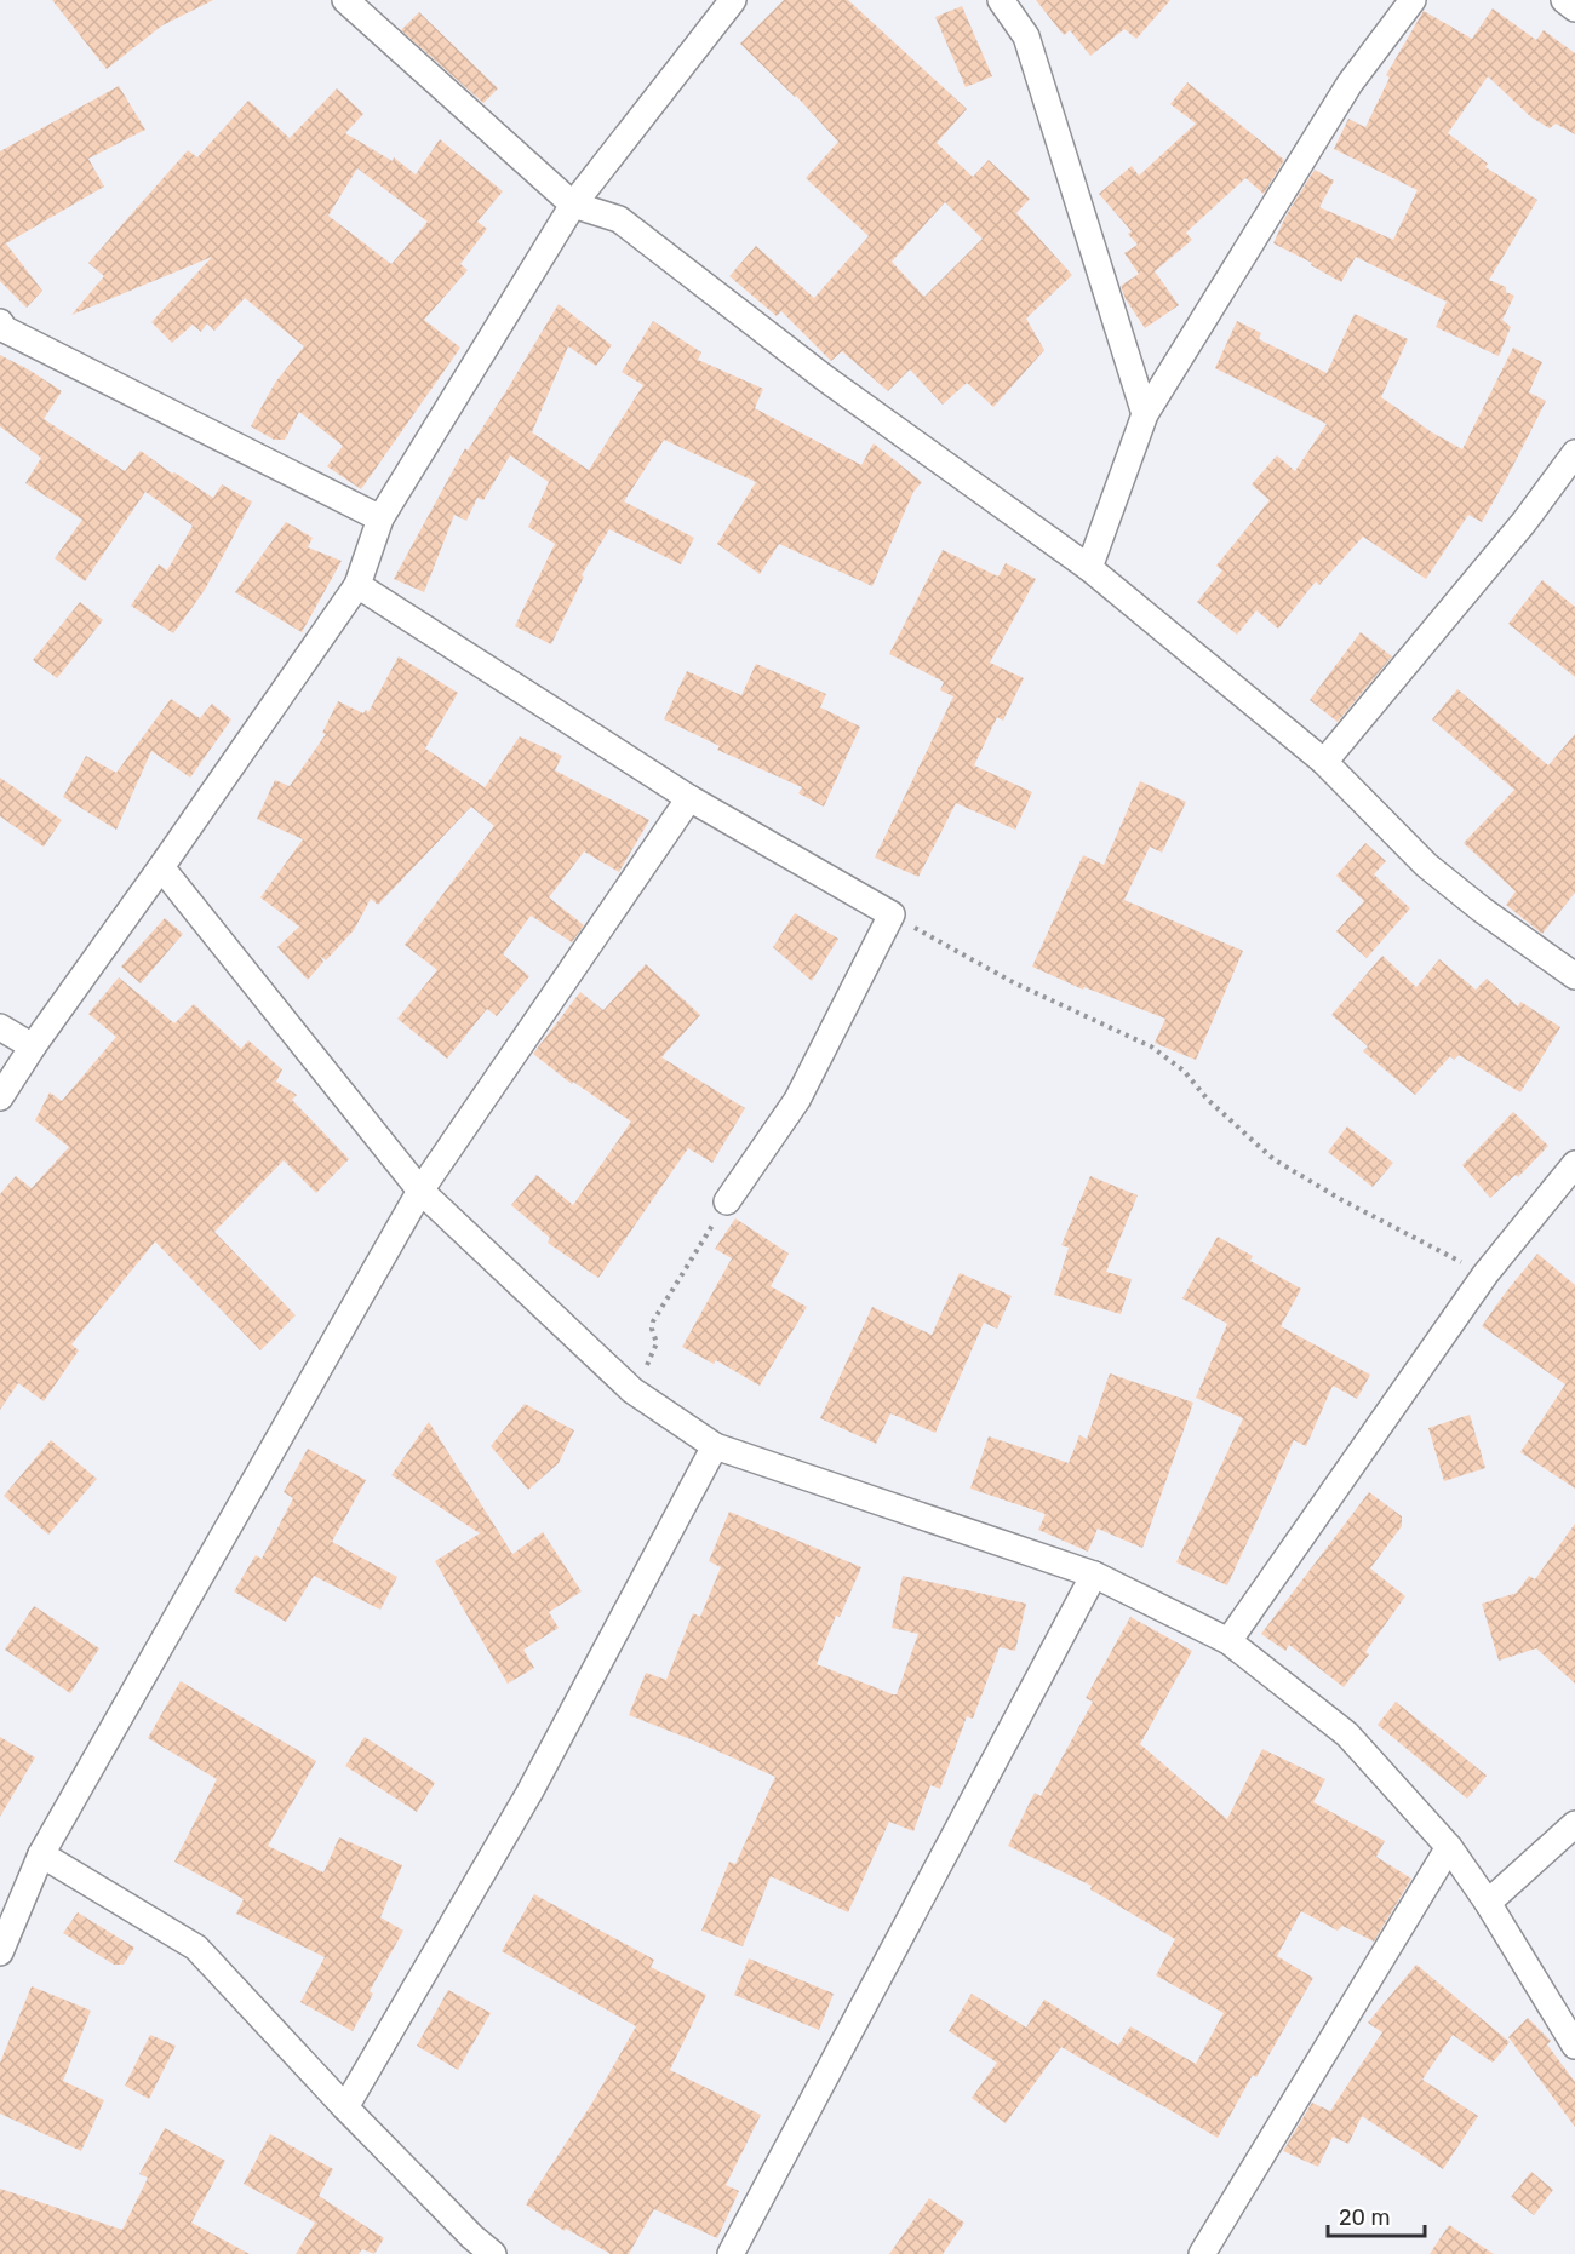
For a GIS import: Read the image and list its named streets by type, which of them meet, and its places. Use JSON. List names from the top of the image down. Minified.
{"scale_bar":"20 m"}
